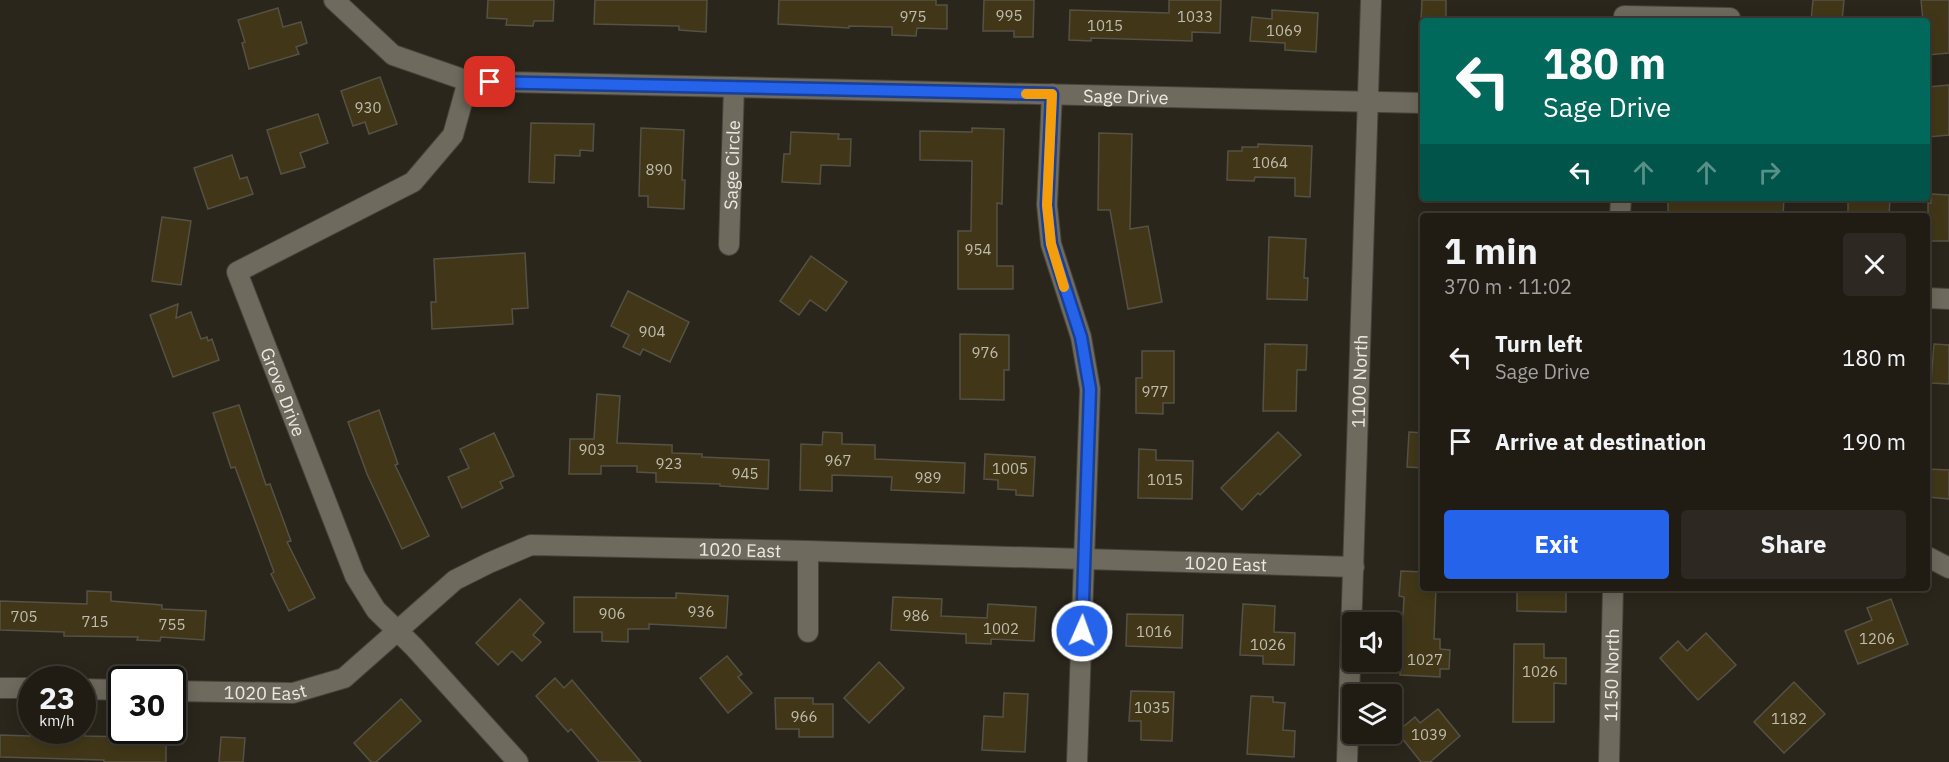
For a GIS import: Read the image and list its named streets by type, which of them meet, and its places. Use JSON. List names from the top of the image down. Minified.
{"streets":{"street":["Sage Drive","Sage Circle","1100 North","Grove Drive","1020 East","1150 North"]},"crossings":[["Sage Drive","Sage Circle"],["Sage Drive","1100 North"],["Sage Drive","Grove Drive"],["1100 North","1020 East"],["Grove Drive","1020 East"]],"house_numbers":["995","975","1033","1015","1069","930","1064","890","954","904","976","977","903","967","923","1005","945","989","1015","936","906","986","705","715","755","1002","1016","1206","1026","1027","1026","1035","966","1182","1039"],"page":{"turn":["180 m","Sage Drive"],"heading":["1 min","370 m · 11:02"],"list":[{"name":"Turn left","note":"Sage Drive","value":"180 m"},{"name":"Arrive at destination","value":"190 m"}],"buttons":["Exit","Share"],"speed":"23 km/h","limit":"30"}}
